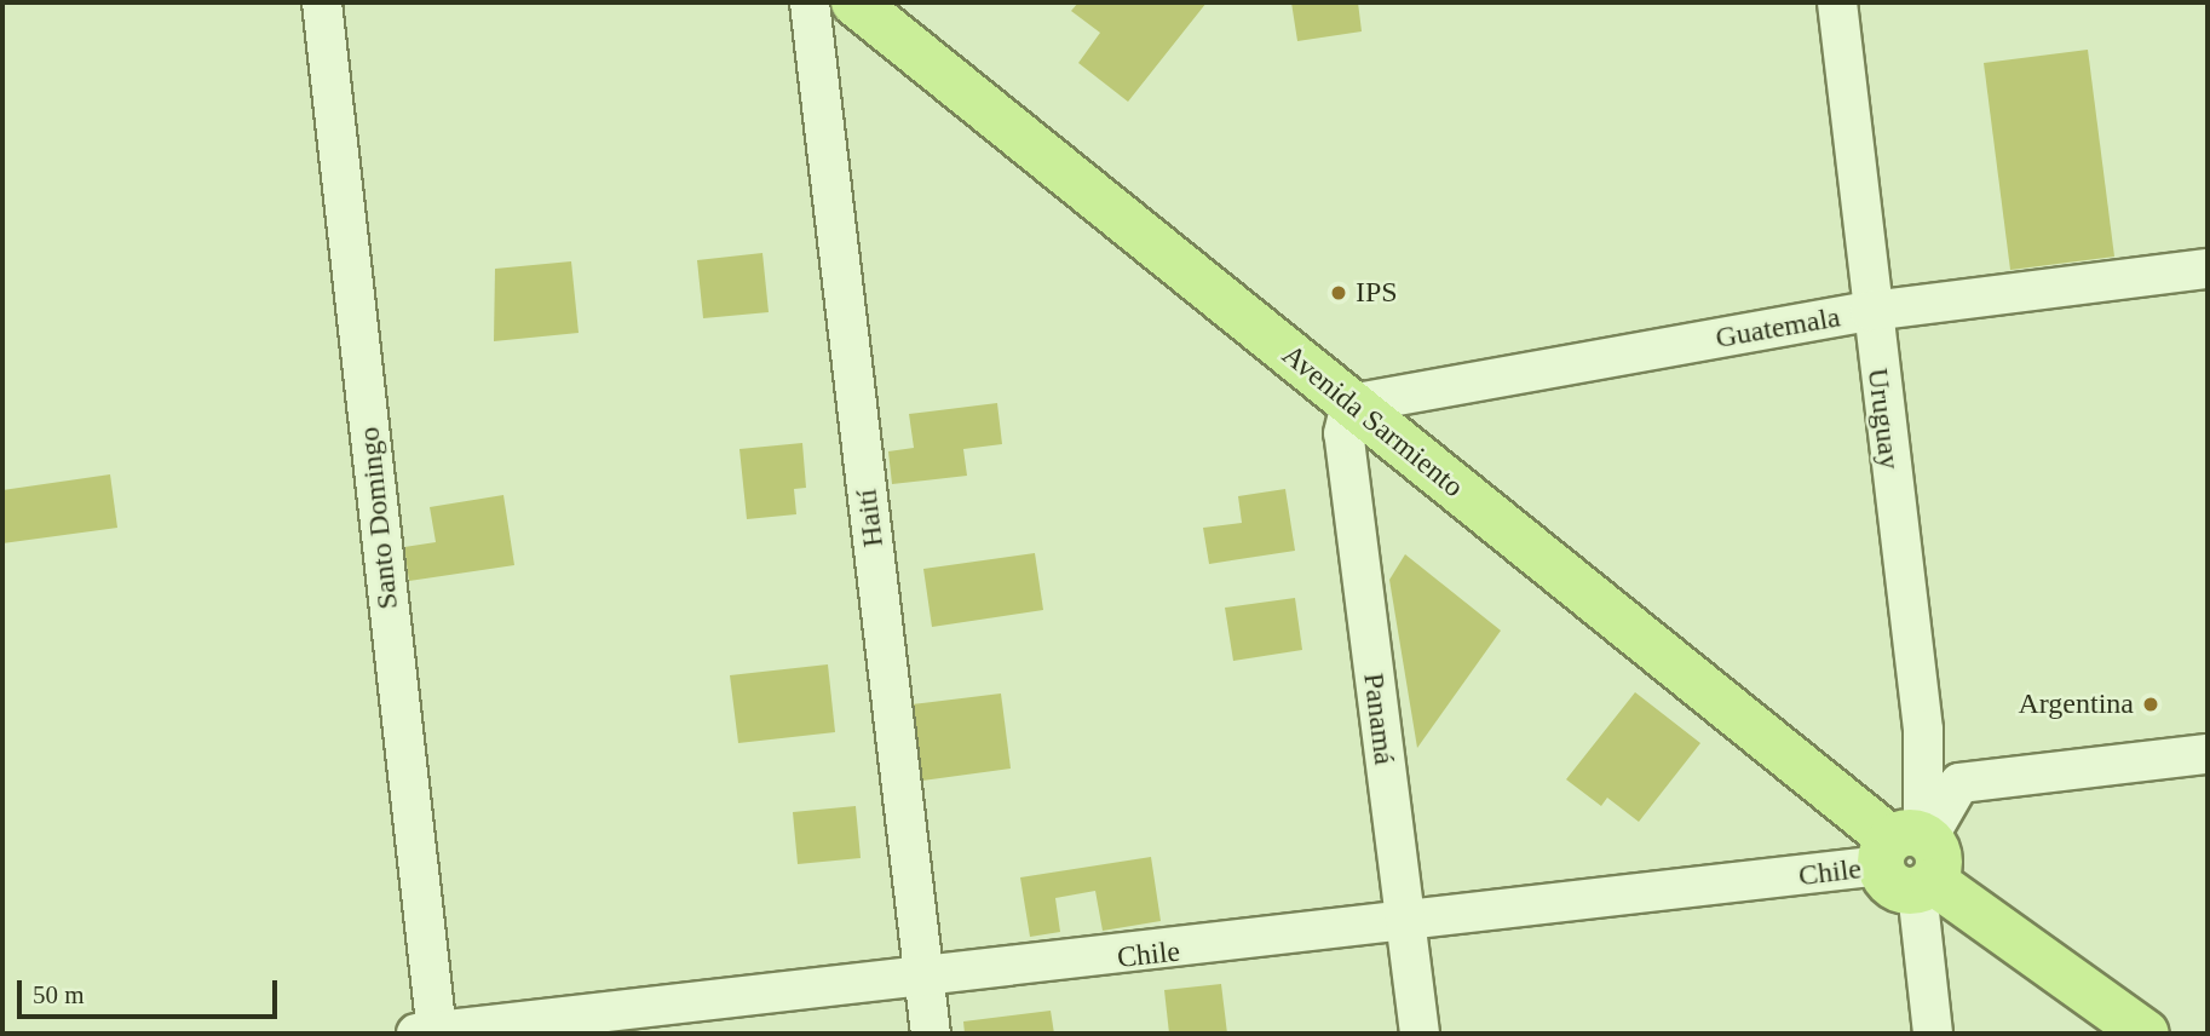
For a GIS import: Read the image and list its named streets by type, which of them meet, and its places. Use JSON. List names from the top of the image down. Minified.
{"streets":{"main road":["Avenida Sarmiento"],"street":["Guatemala","Uruguay","Santo Domingo","Haití","Panamá","Chile"]},"crossings":[["Guatemala","Uruguay"],["Guatemala","Avenida Sarmiento"],["Guatemala","Panamá"],["Uruguay","Avenida Sarmiento"],["Uruguay","Chile"],["Avenida Sarmiento","Panamá"],["Avenida Sarmiento","Chile"],["Santo Domingo","Chile"],["Haití","Chile"],["Panamá","Chile"]],"places":["IPS","Argentina"],"scale_bar":"50 m"}
